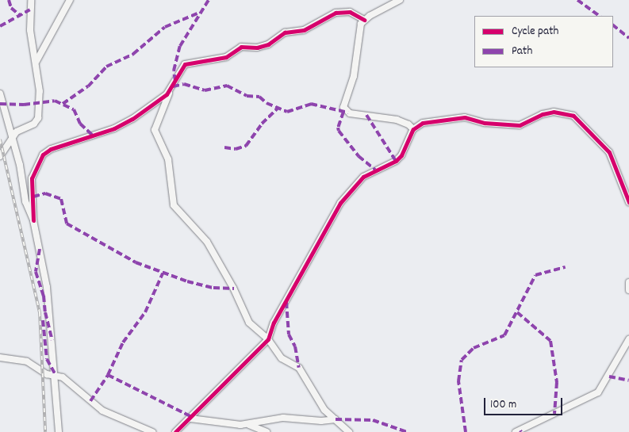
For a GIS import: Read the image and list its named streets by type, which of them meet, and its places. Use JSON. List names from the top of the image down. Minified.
{"legend":["Cycle path","Path"],"scale_bar":"100 m"}
